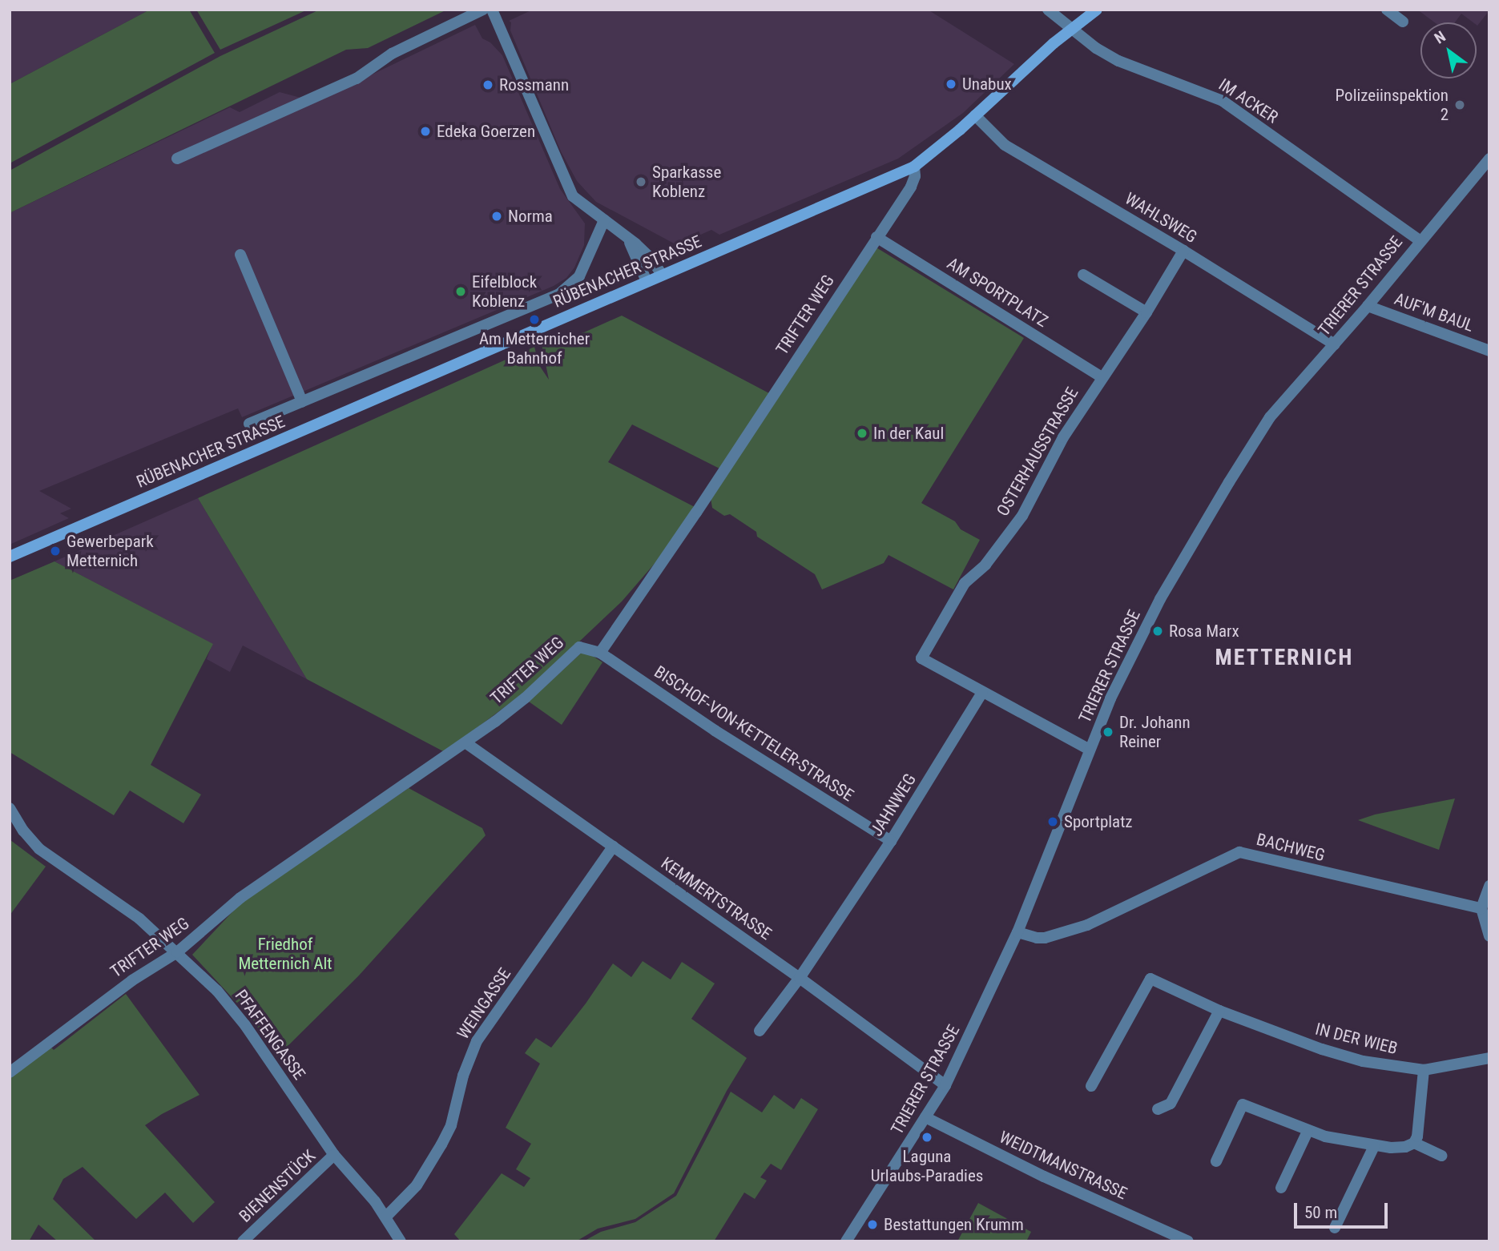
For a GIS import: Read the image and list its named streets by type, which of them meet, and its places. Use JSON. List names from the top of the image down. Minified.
{"streets":{"main road":["RÜBENACHER STRASSE"],"street":["IM ACKER","WAHLSWEG","TRIERER STRASSE","AM SPORTPLATZ","AUF'M BAUL","TRIFTER WEG","OSTERHAUSSTRASSE","BISCHOF-VON-KETTELER-STRASSE","JAHNWEG","BACHWEG","KEMMERTSTRASSE","WEINGASSE","PFAFFENGASSE","IN DER WIEB","WEIDTMANSTRASSE","BIENENSTÜCK"]},"crossings":[["IM ACKER","RÜBENACHER STRASSE"],["IM ACKER","TRIERER STRASSE"],["WAHLSWEG","RÜBENACHER STRASSE"],["WAHLSWEG","TRIERER STRASSE"],["WAHLSWEG","OSTERHAUSSTRASSE"],["RÜBENACHER STRASSE","TRIFTER WEG"],["TRIERER STRASSE","AUF'M BAUL"],["TRIERER STRASSE","BACHWEG"],["TRIERER STRASSE","KEMMERTSTRASSE"],["TRIERER STRASSE","WEIDTMANSTRASSE"],["AM SPORTPLATZ","TRIFTER WEG"],["AM SPORTPLATZ","OSTERHAUSSTRASSE"],["TRIFTER WEG","BISCHOF-VON-KETTELER-STRASSE"],["TRIFTER WEG","KEMMERTSTRASSE"],["TRIFTER WEG","PFAFFENGASSE"],["OSTERHAUSSTRASSE","JAHNWEG"],["BISCHOF-VON-KETTELER-STRASSE","JAHNWEG"],["JAHNWEG","KEMMERTSTRASSE"],["KEMMERTSTRASSE","WEINGASSE"],["WEINGASSE","PFAFFENGASSE"],["PFAFFENGASSE","BIENENSTÜCK"]],"districts":["METTERNICH"],"parks":["Friedhof Metternich Alt"],"places":["Unabux","Rossmann","Polizeiinspektion 2","Edeka Goerzen","Sparkasse Koblenz","Norma","Eifelblock Koblenz","Am Metternicher Bahnhof","In der Kaul","Gewerbepark Metternich","Rosa Marx","Dr. Johann Reiner","Sportplatz","Laguna Urlaubs-Paradies","Bestattungen Krumm"],"scale_bar":"50 m","north":"top left"}
